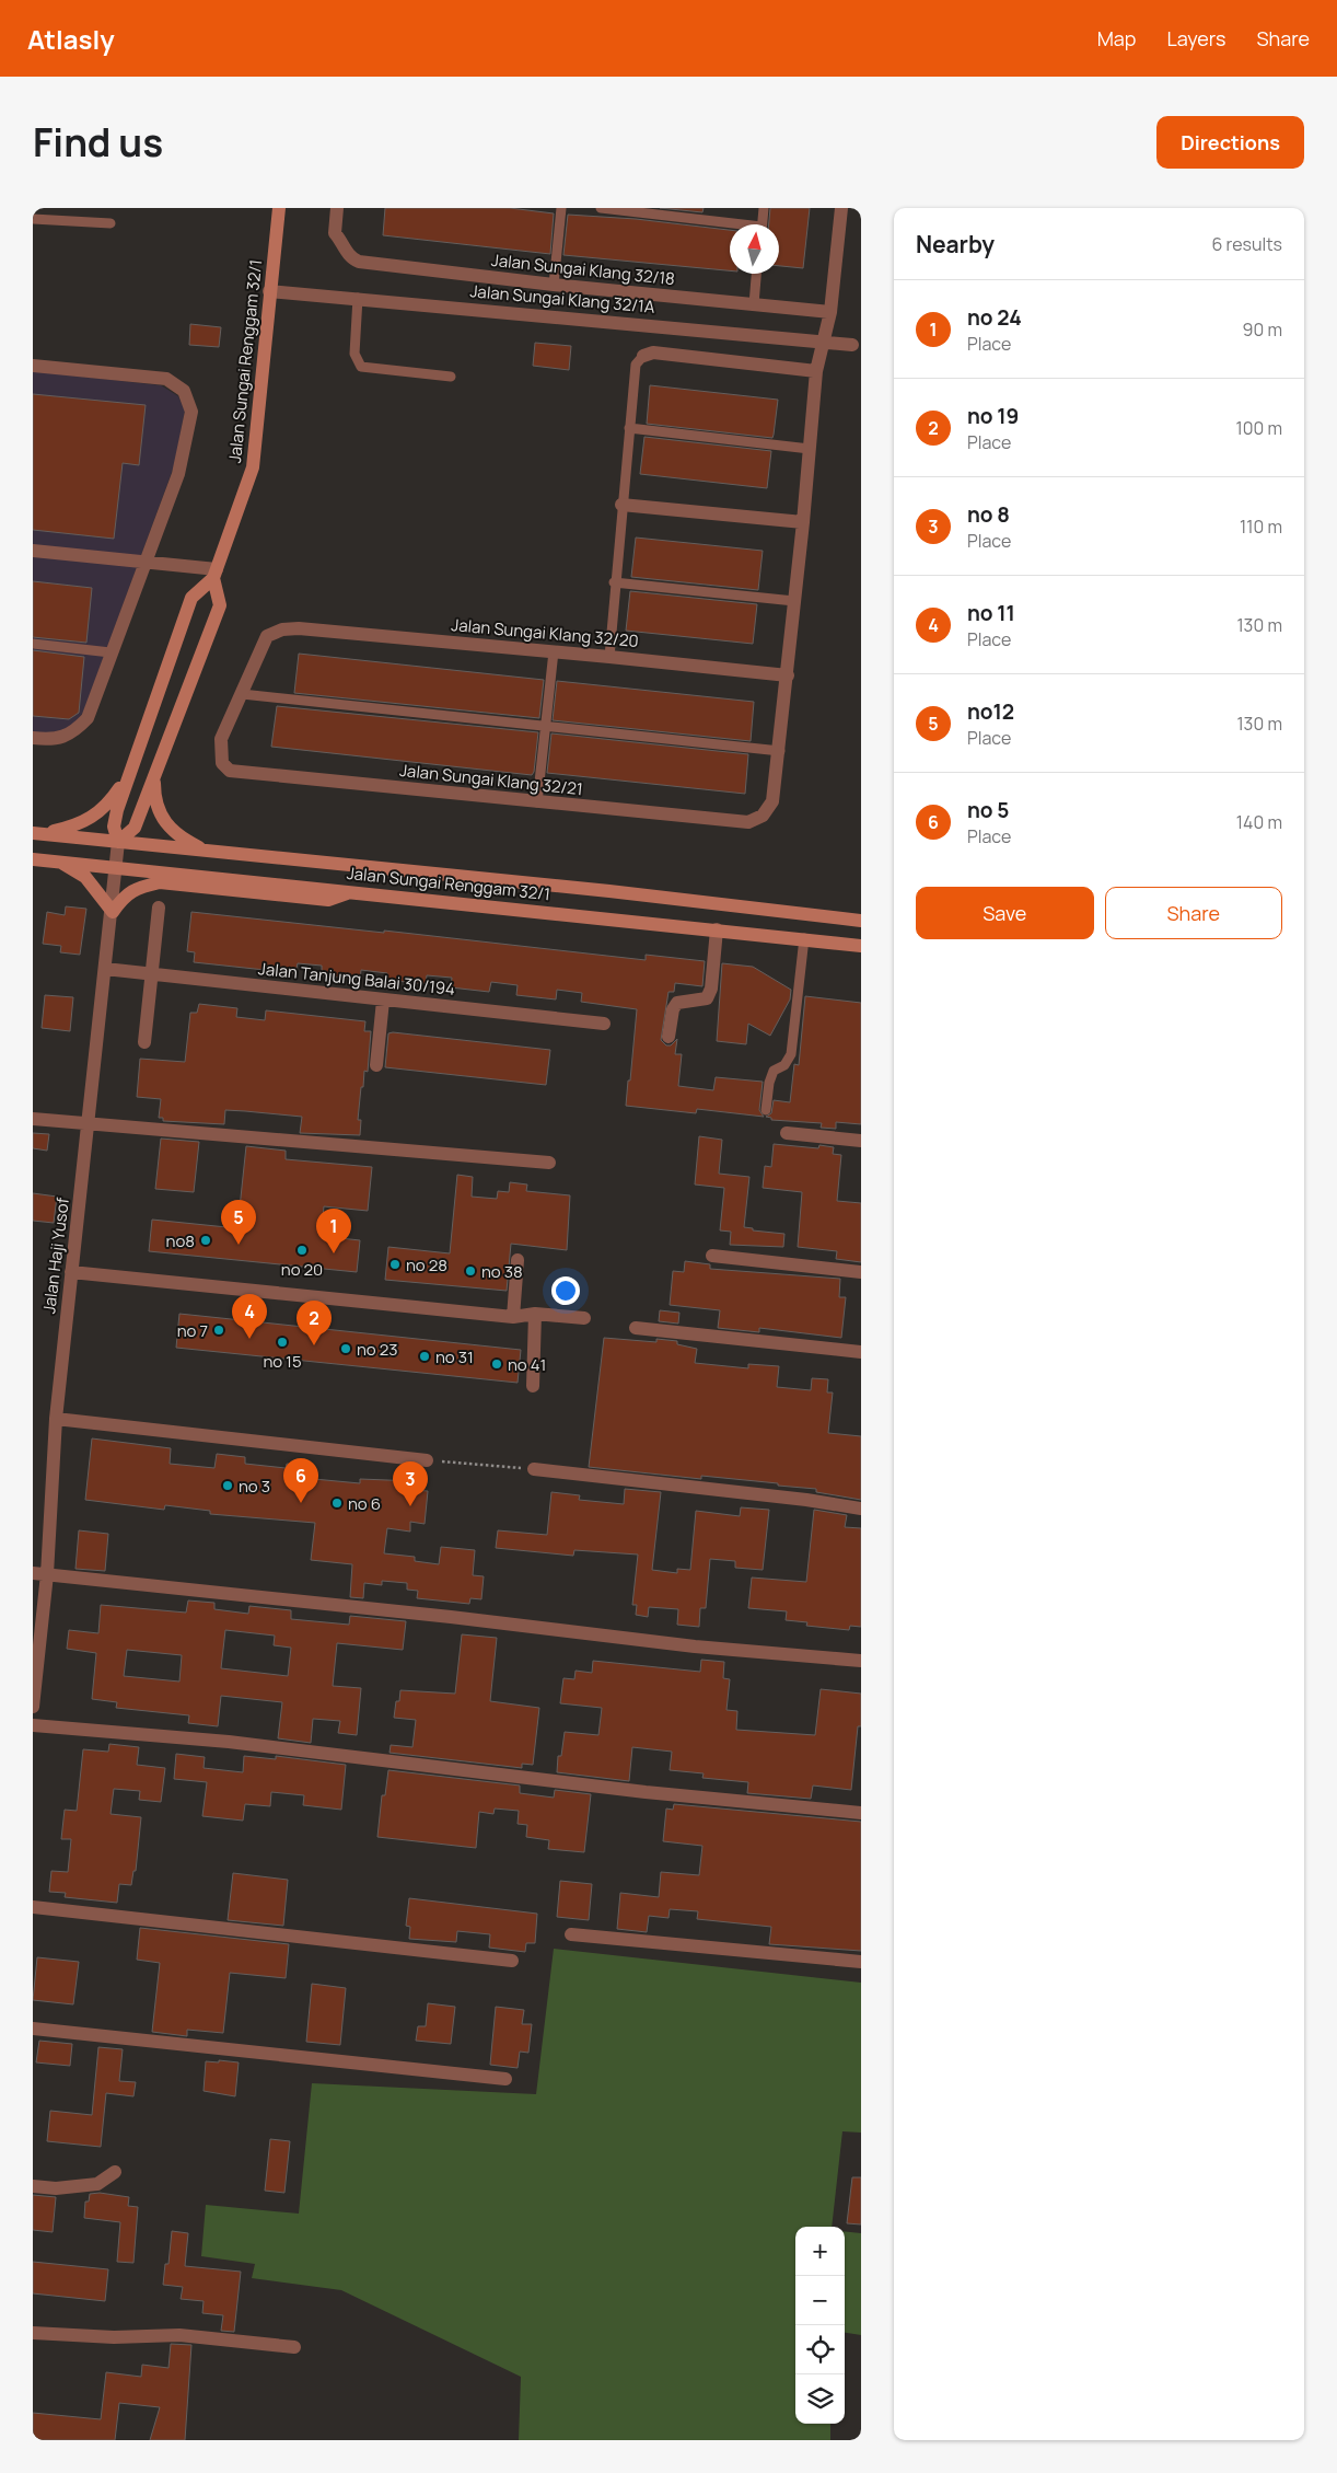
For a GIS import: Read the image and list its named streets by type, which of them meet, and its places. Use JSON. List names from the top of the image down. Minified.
{"streets":{"main road":["Jalan Sungai Renggam 32/1"],"street":["Jalan Sungai Klang 32/18","Jalan Sungai Klang 32/1A","Jalan Sungai Klang 32/20","Jalan Sungai Klang 32/21","Jalan Tanjung Balai 30/194","Jalan Haji Yusof"]},"crossings":[["Jalan Sungai Klang 32/1A","Jalan Sungai Renggam 32/1"],["Jalan Sungai Renggam 32/1","Jalan Haji Yusof"],["Jalan Sungai Klang 32/20","Jalan Sungai Klang 32/21"],["Jalan Tanjung Balai 30/194","Jalan Haji Yusof"]],"places":["no8","no 20","no 28","no 38","no 7","no 15","no 23","no 31","no 41","no 3","no 6"],"north":"top","page":{"header":"Atlasly","nav":["Map","Layers","Share"],"title":"Find us","buttons":["Directions",["Save","Share"]],"heading":["Nearby","6 results"],"list":[{"mark":"1","name":"no 24","note":"Place","value":"90 m"},{"mark":"2","name":"no 19","note":"Place","value":"100 m"},{"mark":"3","name":"no 8","note":"Place","value":"110 m"},{"mark":"4","name":"no 11","note":"Place","value":"130 m"},{"mark":"5","name":"no12","note":"Place","value":"130 m"},{"mark":"6","name":"no 5","note":"Place","value":"140 m"}],"pins":["5","1","4","2","6","3"],"map_buttons":["+","−"]}}
